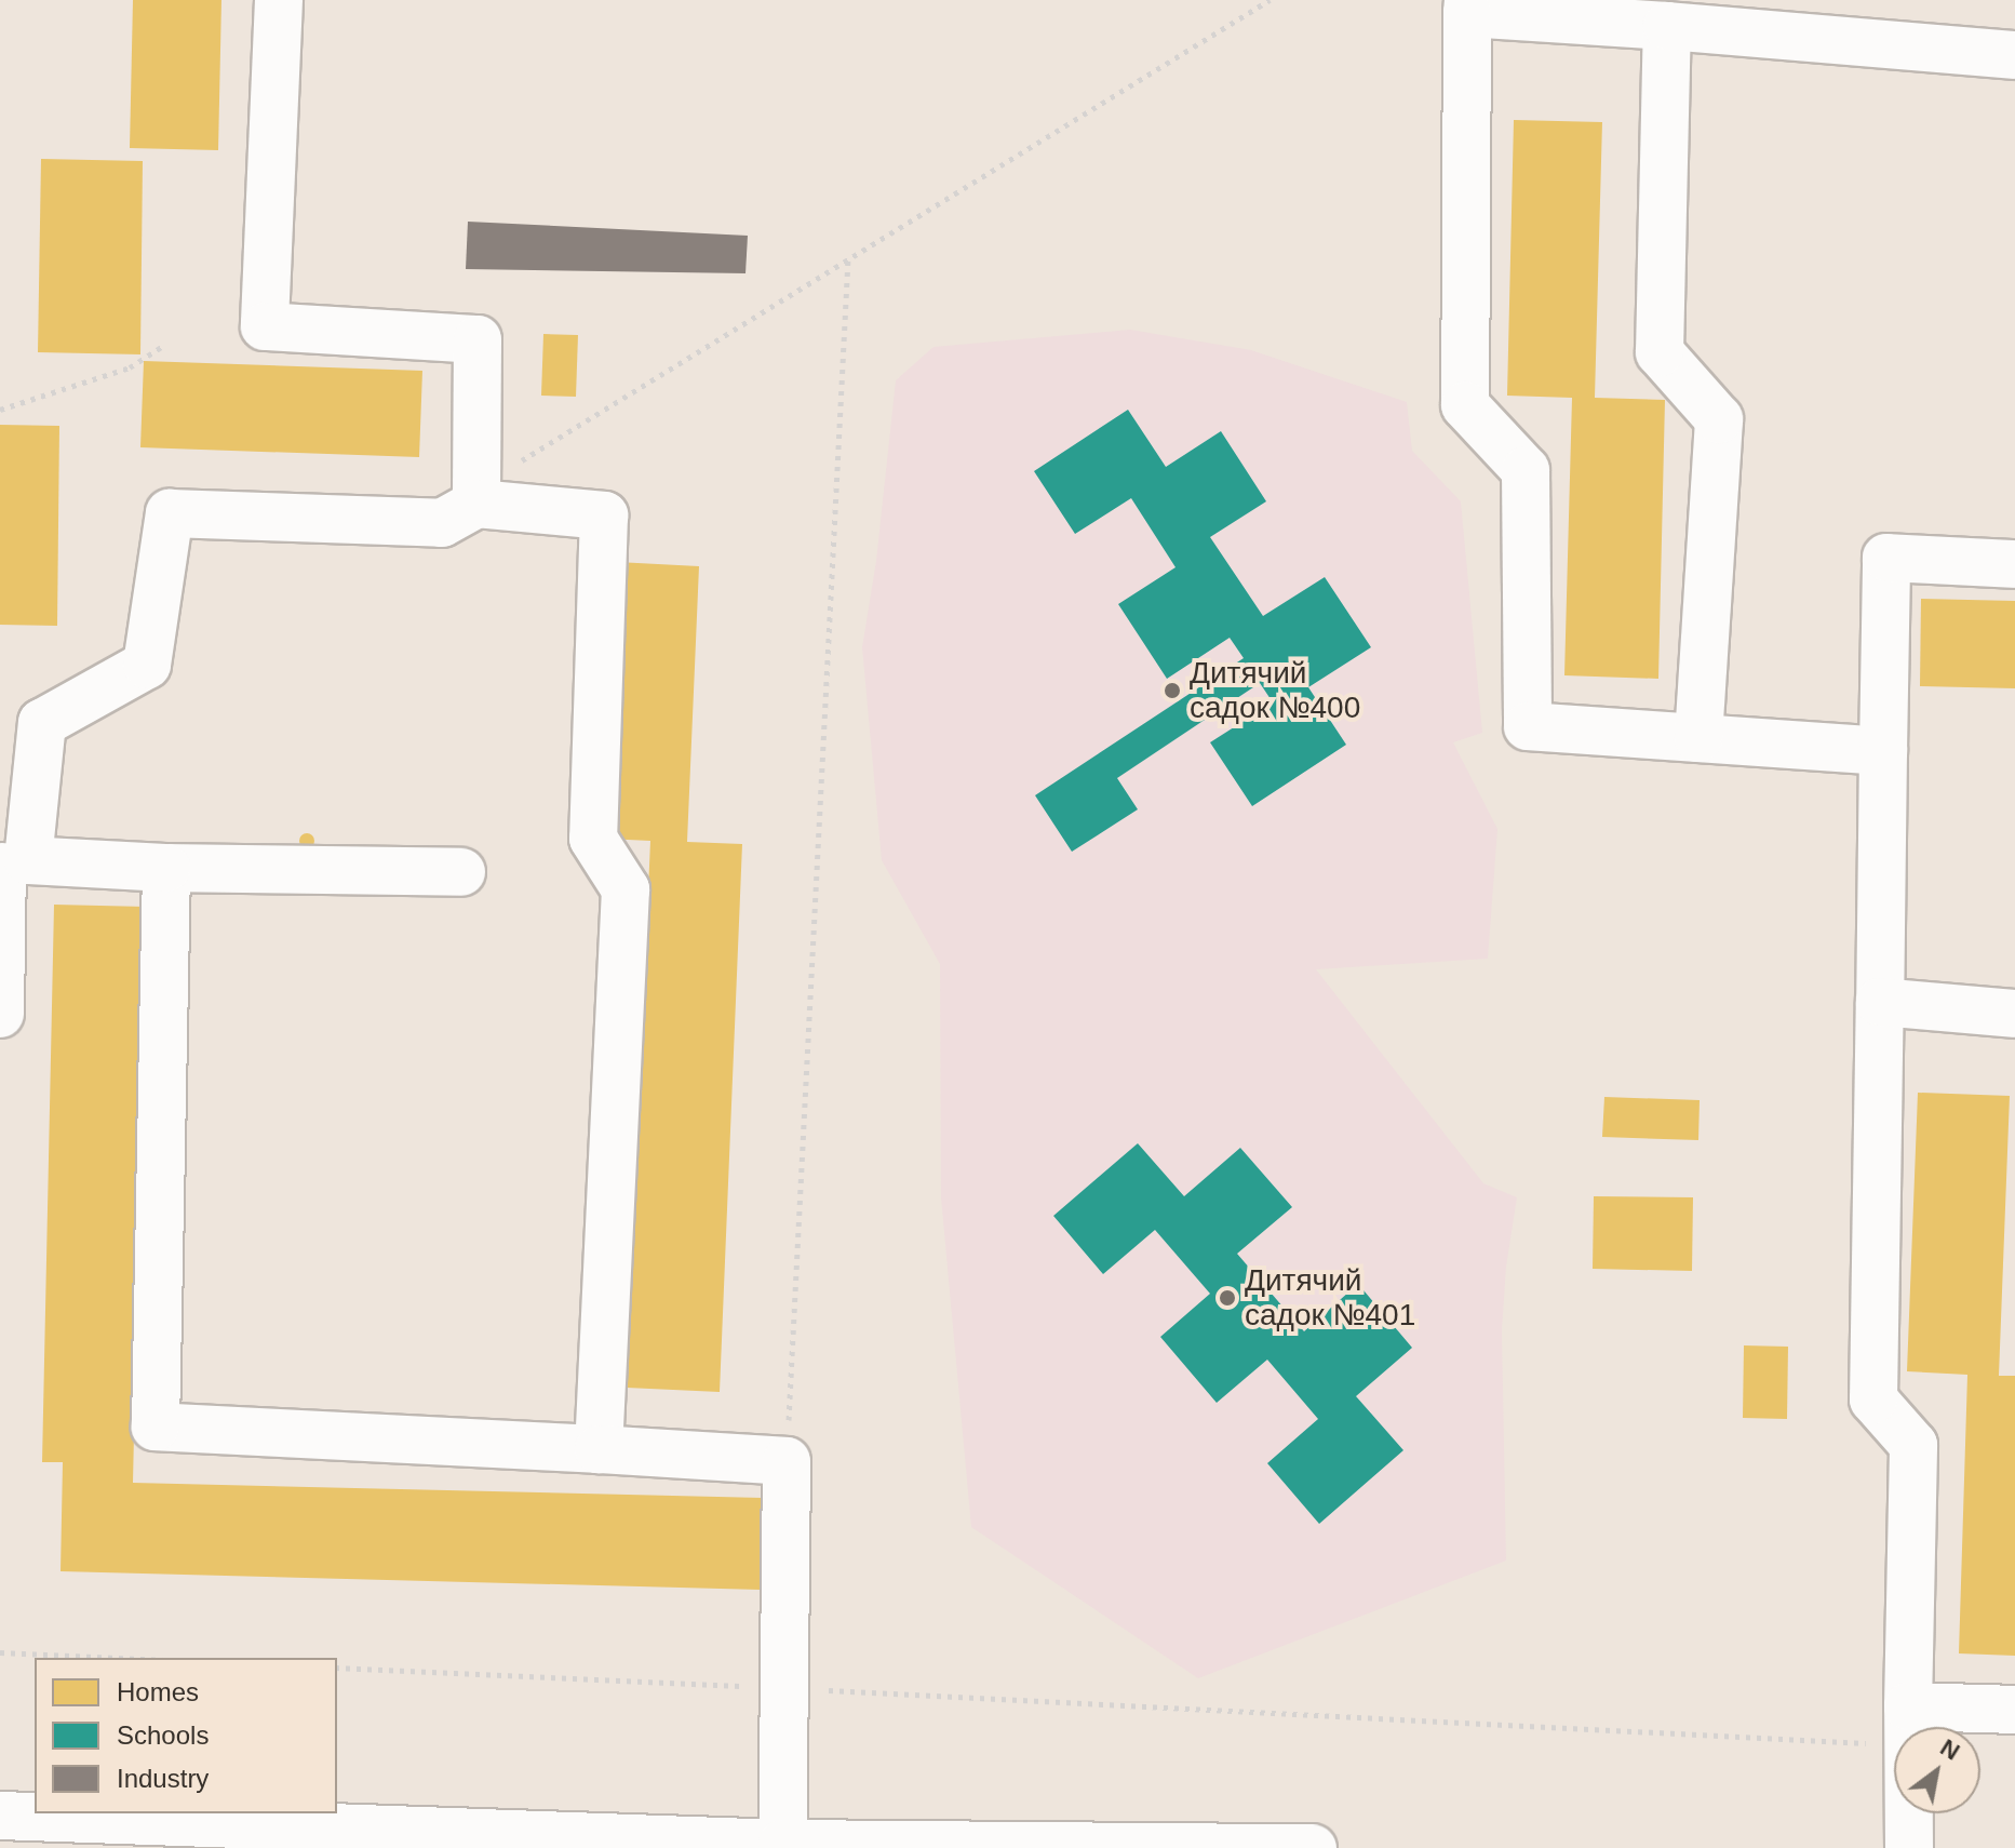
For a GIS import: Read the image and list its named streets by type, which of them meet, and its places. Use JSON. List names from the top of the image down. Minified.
{"places":["Дитячий садок №400","Дитячий садок №401"],"legend":["Homes","Schools","Industry"],"north":"top right"}
